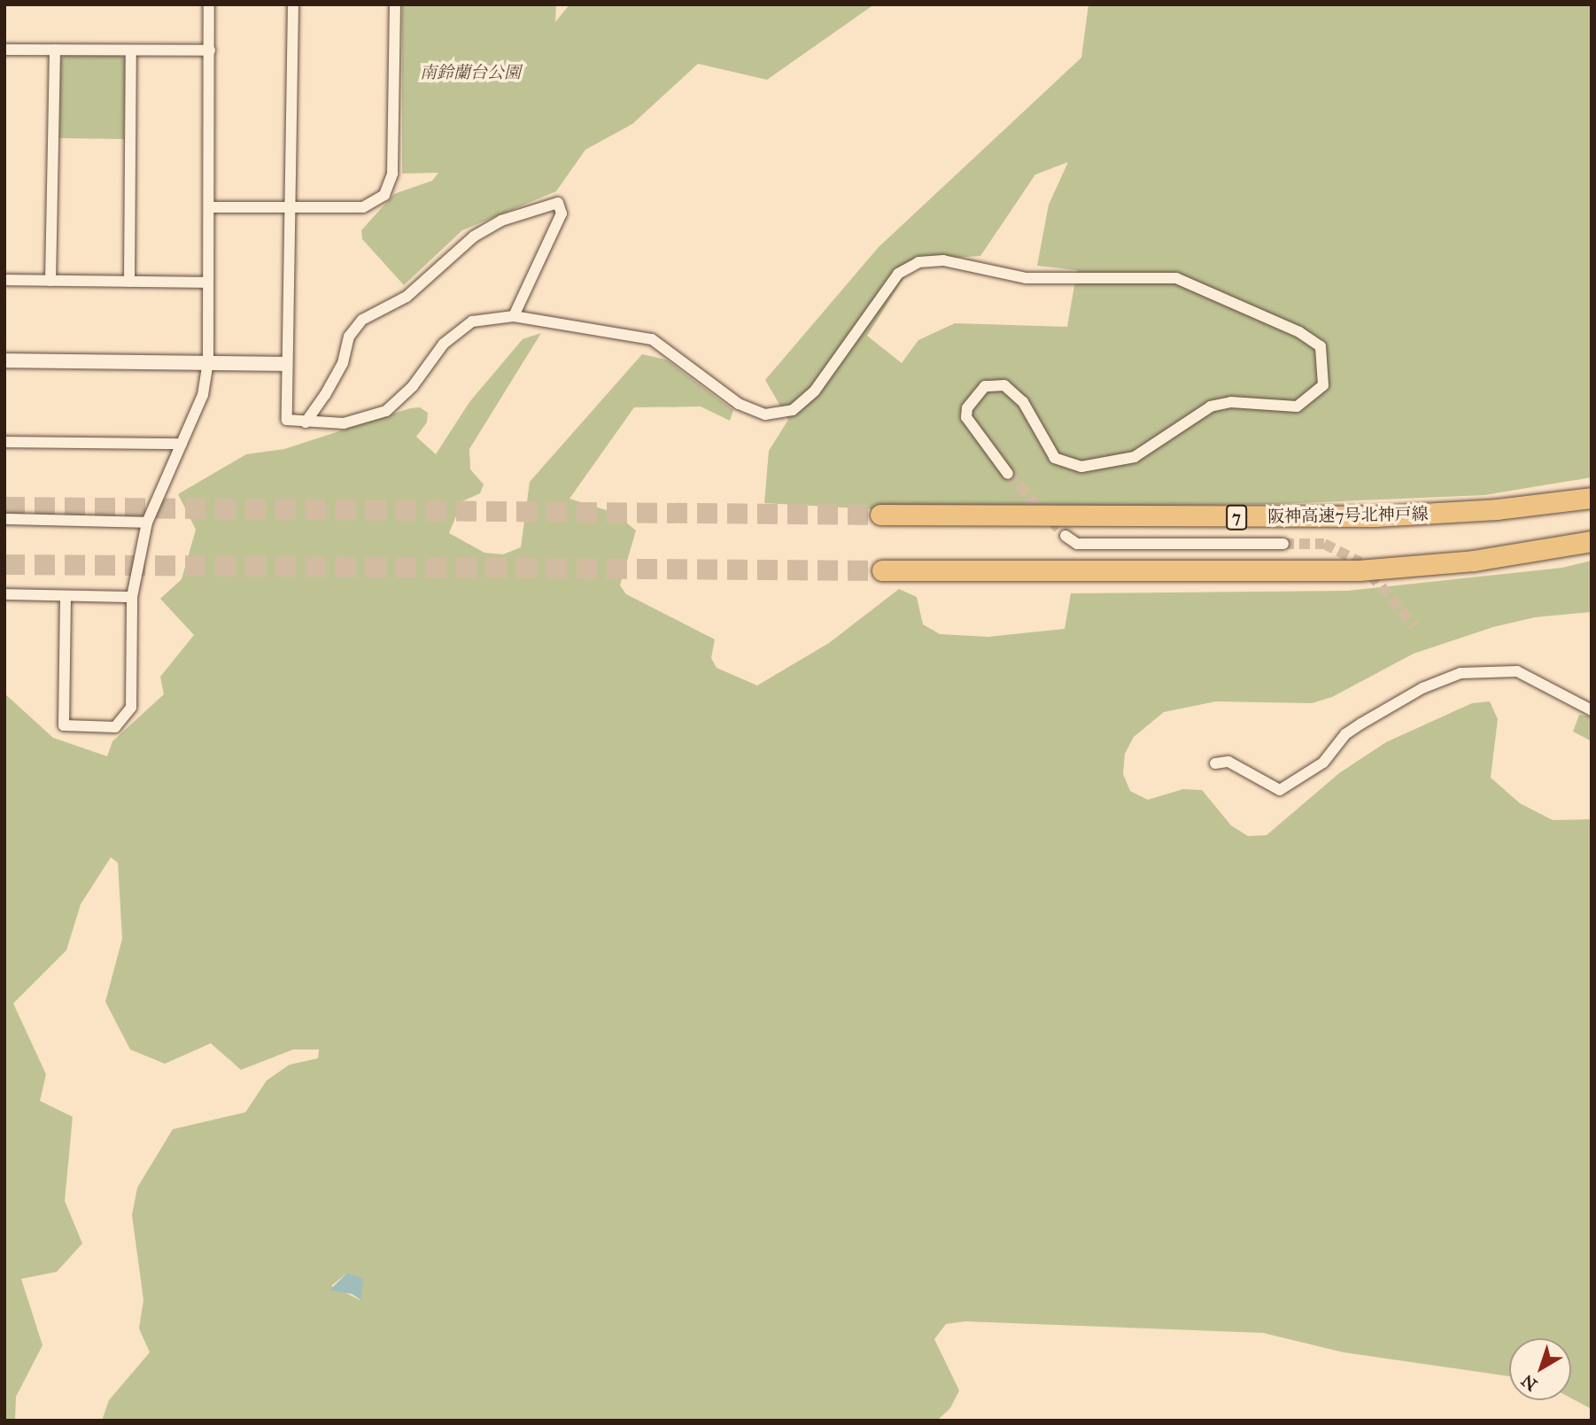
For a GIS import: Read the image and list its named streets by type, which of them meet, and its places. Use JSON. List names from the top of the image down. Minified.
{"streets":{"highway":["阪神高速7号北神戸線","7"]},"parks":["南鈴蘭台公園"],"north":"bottom left"}
